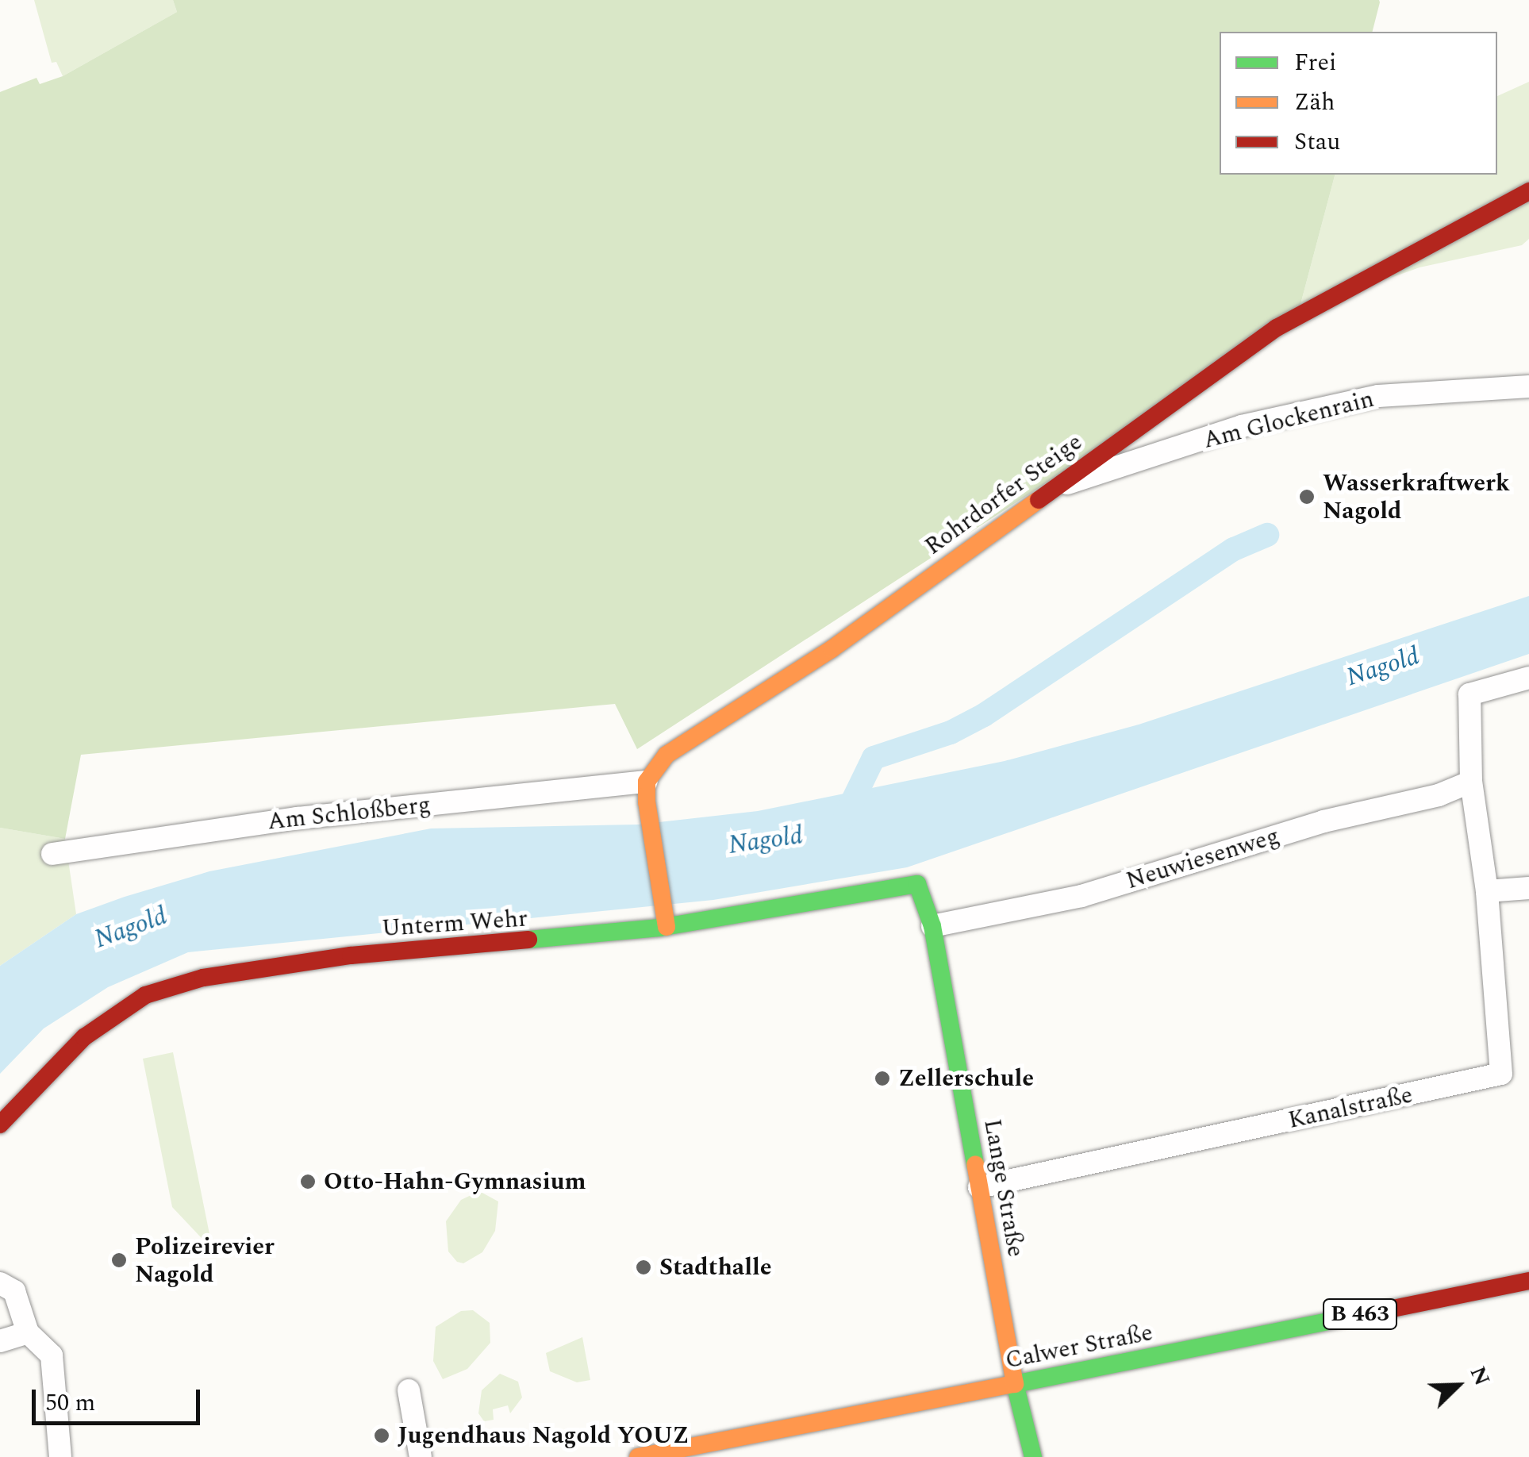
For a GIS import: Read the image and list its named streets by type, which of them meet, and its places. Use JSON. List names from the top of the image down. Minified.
{"streets":{"street":["Am Glockenrain","Rohrdorfer Steige","Am Schloßberg","Neuwiesenweg","Unterm Wehr","Kanalstraße","Lange Straße","B 463","Calwer Straße"]},"crossings":[["Am Glockenrain","Rohrdorfer Steige"],["Rohrdorfer Steige","Am Schloßberg"],["Neuwiesenweg","Unterm Wehr"],["Neuwiesenweg","Lange Straße"],["Unterm Wehr","Lange Straße"],["Kanalstraße","Lange Straße"],["Lange Straße","Calwer Straße"]],"water":["Nagold"],"places":["Wasserkraftwerk Nagold","Zellerschule","Otto-Hahn-Gymnasium","Polizeirevier Nagold","Stadthalle","Jugendhaus Nagold YOUZ"],"legend":["Frei","Zäh","Stau"],"scale_bar":"50 m","north":"top right"}
